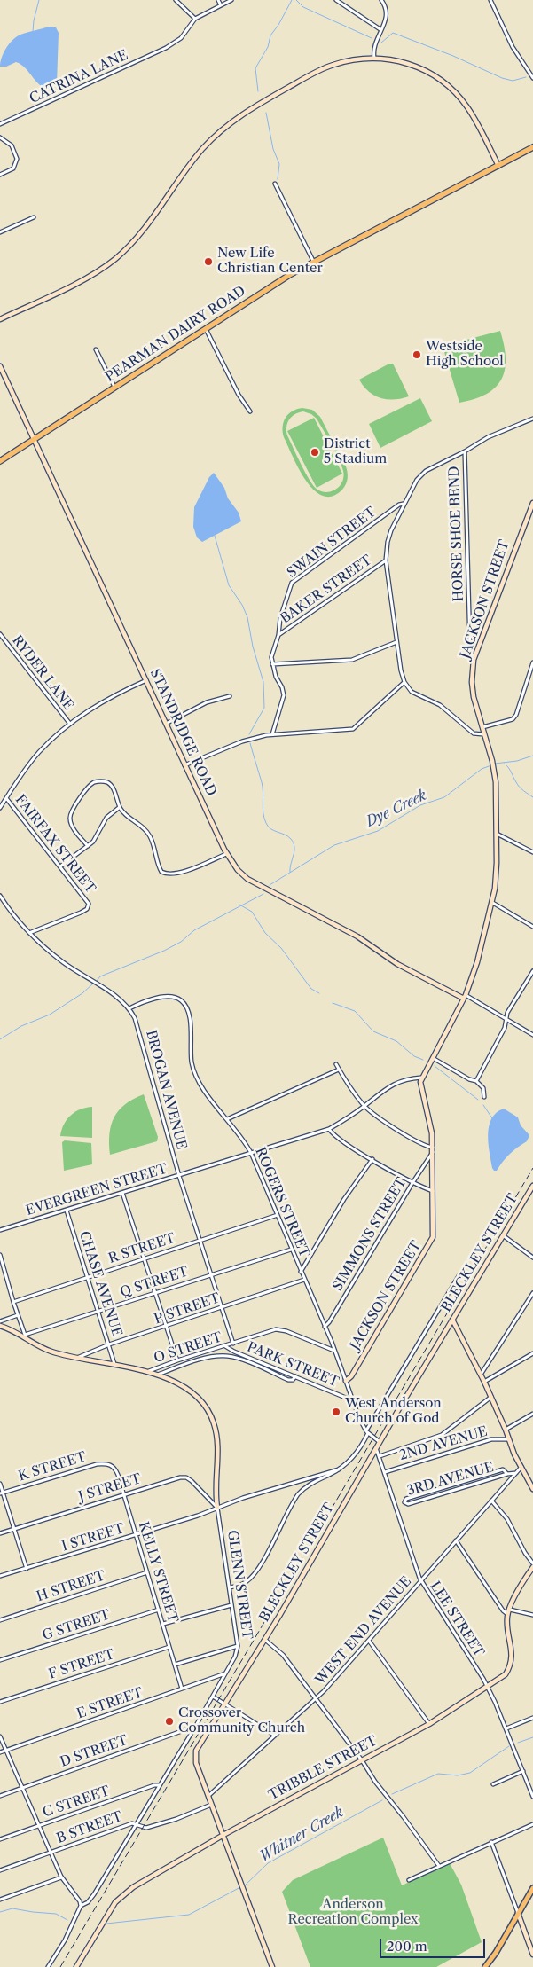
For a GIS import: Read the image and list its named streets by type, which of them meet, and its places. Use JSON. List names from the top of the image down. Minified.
{"streets":{"highway":["PEARMAN DAIRY ROAD"],"street":["CATRINA LANE","HORSE SHOE BEND","SWAIN STREET","BAKER STREET","JACKSON STREET","RYDER LANE","STANDRIDGE ROAD","FAIRFAX STREET","BROGAN AVENUE","EVERGREEN STREET","ROGERS STREET","SIMMONS STREET","R STREET","BLECKLEY STREET","Q STREET","CHASE AVENUE","P STREET","O STREET","PARK STREET","2ND AVENUE","K STREET","3RD AVENUE","J STREET","I STREET","KELLY STREET","GLENN STREET","H STREET","LEE STREET","G STREET","WEST END AVENUE","F STREET","E STREET","D STREET","TRIBBLE STREET","C STREET","B STREET"]},"crossings":[["PEARMAN DAIRY ROAD","STANDRIDGE ROAD"],["HORSE SHOE BEND","SWAIN STREET"],["HORSE SHOE BEND","BAKER STREET"],["HORSE SHOE BEND","JACKSON STREET"],["SWAIN STREET","BAKER STREET"],["JACKSON STREET","STANDRIDGE ROAD"],["JACKSON STREET","EVERGREEN STREET"],["JACKSON STREET","ROGERS STREET"],["JACKSON STREET","SIMMONS STREET"],["FAIRFAX STREET","BROGAN AVENUE"],["BROGAN AVENUE","EVERGREEN STREET"],["BROGAN AVENUE","ROGERS STREET"],["BROGAN AVENUE","R STREET"],["BROGAN AVENUE","Q STREET"],["BROGAN AVENUE","P STREET"],["BROGAN AVENUE","O STREET"],["EVERGREEN STREET","ROGERS STREET"],["EVERGREEN STREET","CHASE AVENUE"],["ROGERS STREET","SIMMONS STREET"],["ROGERS STREET","R STREET"],["ROGERS STREET","BLECKLEY STREET"],["ROGERS STREET","Q STREET"],["ROGERS STREET","P STREET"],["ROGERS STREET","O STREET"],["ROGERS STREET","PARK STREET"],["R STREET","CHASE AVENUE"],["BLECKLEY STREET","LEE STREET"],["BLECKLEY STREET","WEST END AVENUE"],["BLECKLEY STREET","TRIBBLE STREET"],["BLECKLEY STREET","B STREET"],["Q STREET","CHASE AVENUE"],["Q STREET","GLENN STREET"],["CHASE AVENUE","P STREET"],["CHASE AVENUE","GLENN STREET"],["P STREET","GLENN STREET"],["O STREET","PARK STREET"],["O STREET","GLENN STREET"],["2ND AVENUE","LEE STREET"],["K STREET","KELLY STREET"],["3RD AVENUE","WEST END AVENUE"],["J STREET","I STREET"],["J STREET","KELLY STREET"],["J STREET","GLENN STREET"],["I STREET","KELLY STREET"],["I STREET","GLENN STREET"],["KELLY STREET","H STREET"],["KELLY STREET","G STREET"],["KELLY STREET","F STREET"],["KELLY STREET","E STREET"],["GLENN STREET","E STREET"],["GLENN STREET","D STREET"],["GLENN STREET","C STREET"],["GLENN STREET","B STREET"],["LEE STREET","WEST END AVENUE"],["LEE STREET","TRIBBLE STREET"]],"water":["Dye Creek","Whitner Creek"],"parks":["Anderson Recreation Complex"],"places":["New Life Christian Center","Westside High School","District 5 Stadium","West Anderson Church of God","Crossover Community Church"],"scale_bar":"200 m"}
